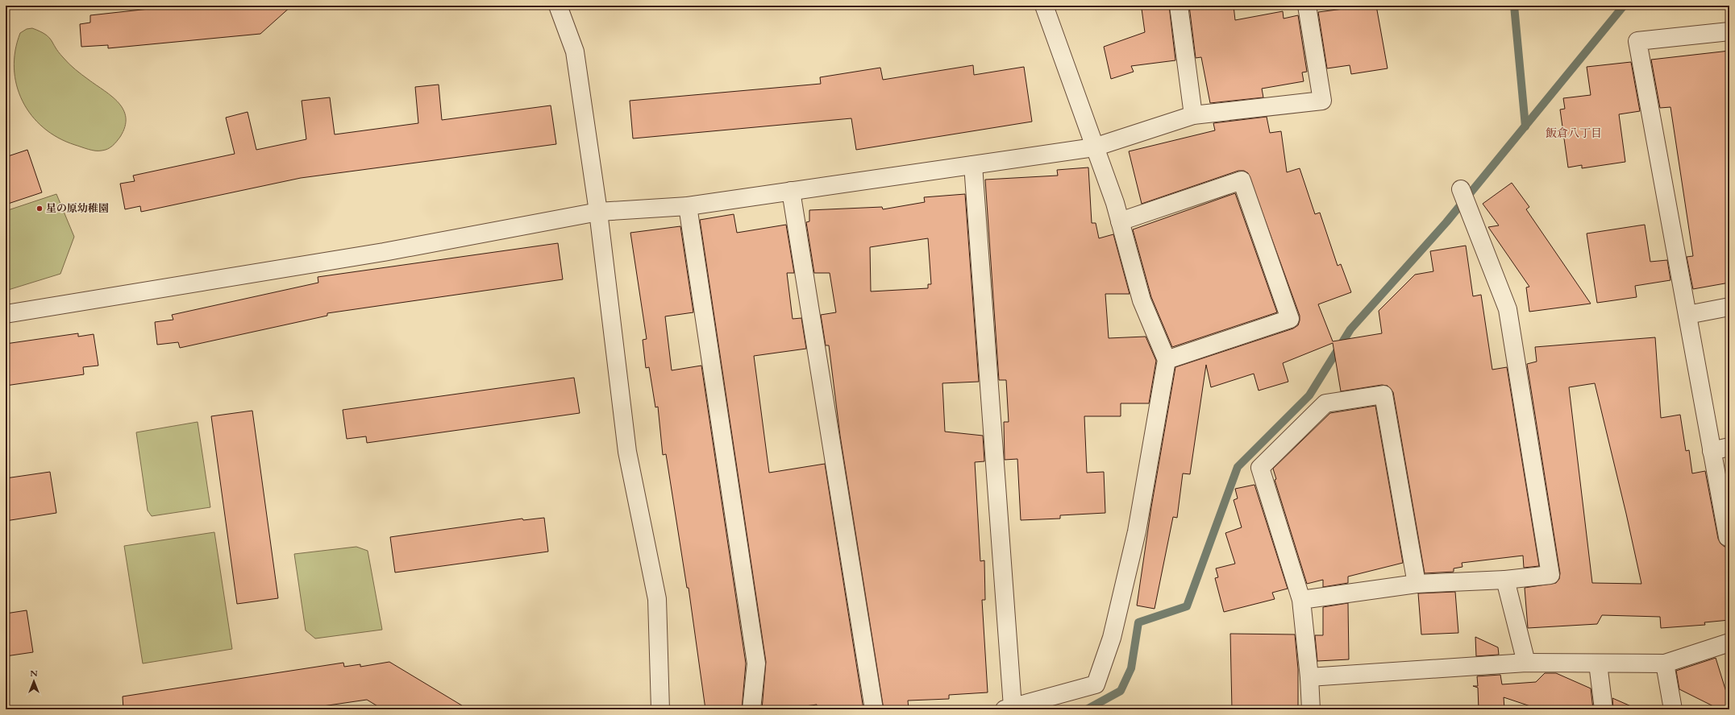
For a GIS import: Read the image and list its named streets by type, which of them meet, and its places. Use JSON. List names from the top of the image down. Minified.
{"districts":["飯倉八丁目"],"places":["星の原幼稚園"],"north":"top"}
